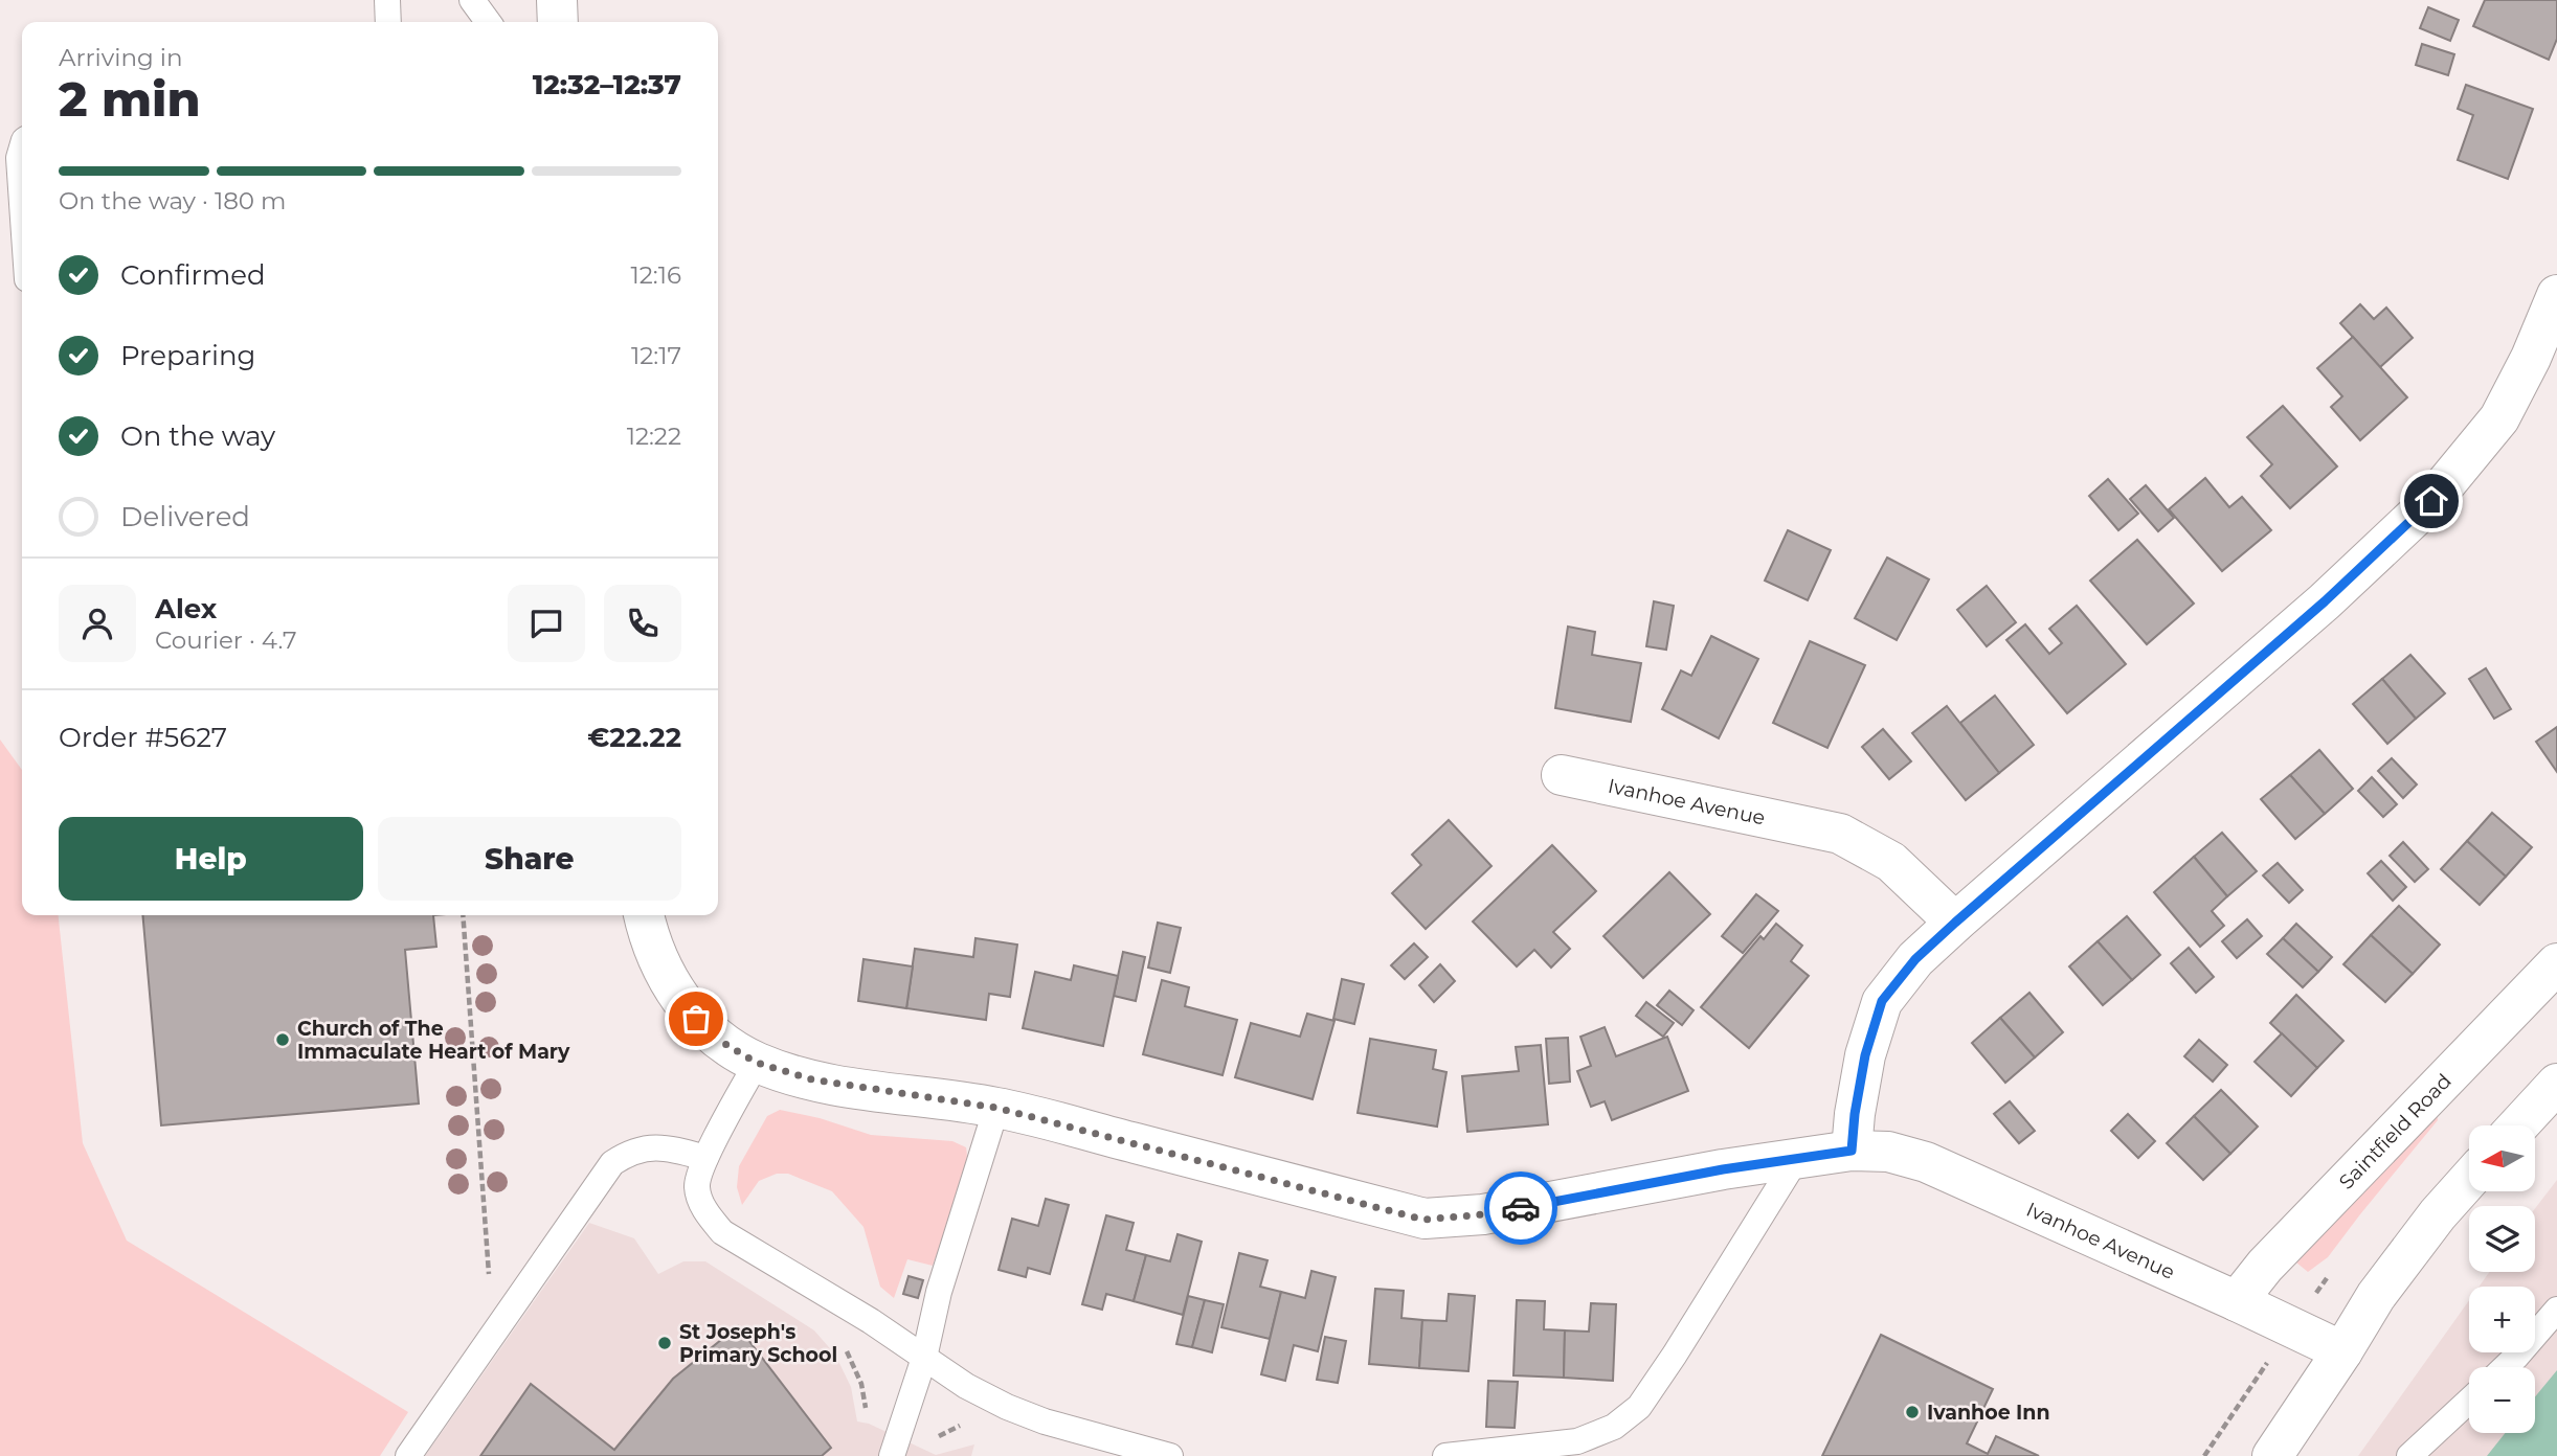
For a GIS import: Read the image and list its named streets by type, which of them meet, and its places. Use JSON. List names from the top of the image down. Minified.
{"streets":{"main road":["Ivanhoe Avenue","Saintfield Road"]},"crossings":[["Ivanhoe Avenue","Saintfield Road"]],"places":["Church of The Immaculate Heart of Mary","St Joseph's Primary School","Ivanhoe Inn"],"north":"left","page":{"heading":["2 min","Arriving in","12:32–12:37"],"panel":["Alex","Courier · 4.7","Order #5627","€22.22"],"bar":"On the way · 180 m","list":[["Confirmed","12:16"],["Preparing","12:17"],["On the way","12:22"],"Delivered"],"buttons":["Help","Share"],"map_buttons":["+","−"]}}
